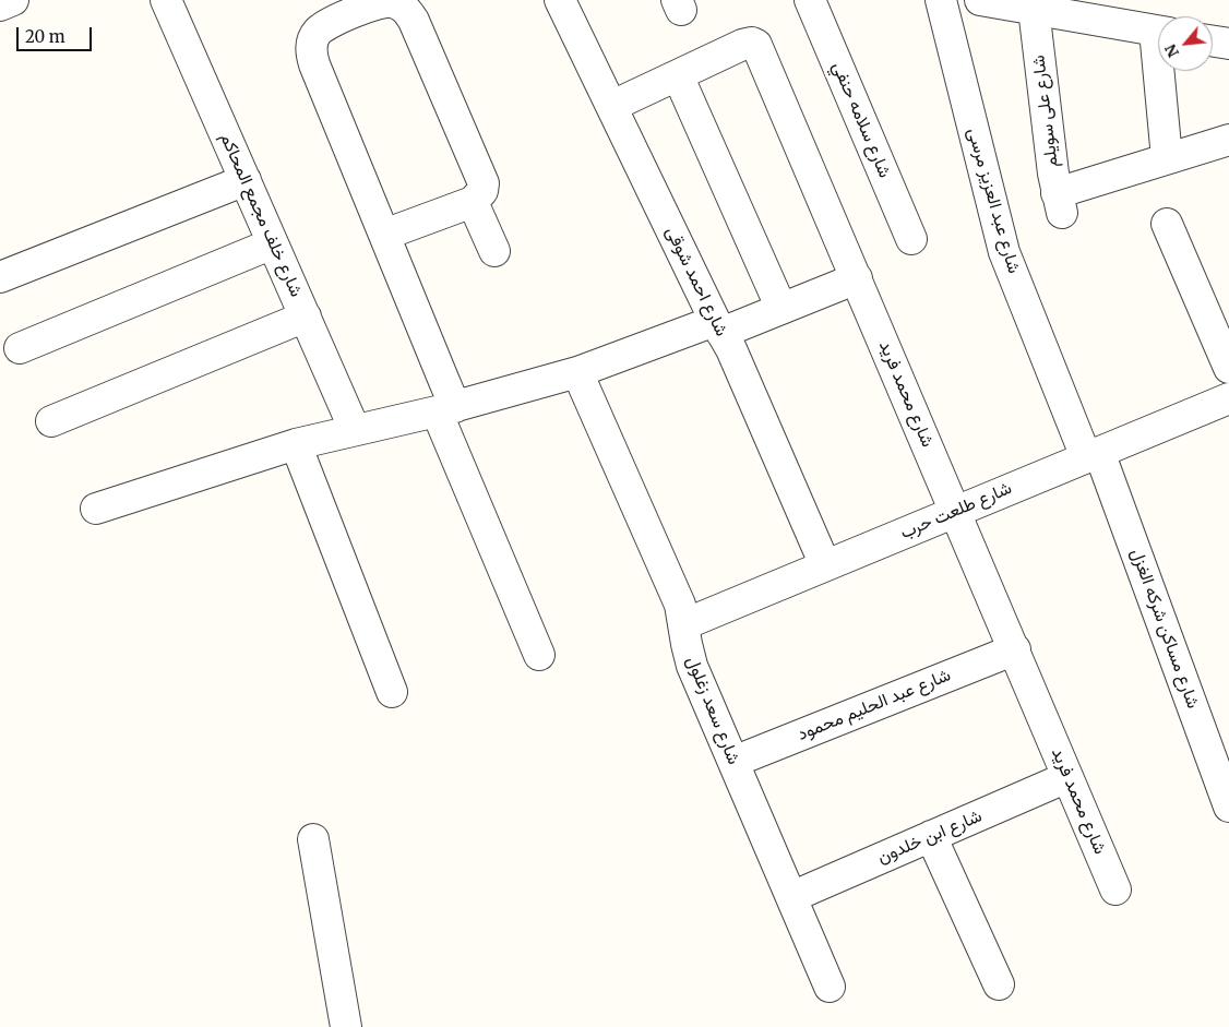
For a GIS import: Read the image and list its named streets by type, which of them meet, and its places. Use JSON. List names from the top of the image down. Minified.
{"streets":{"street":["شارع على سويلم","شارع سلامه حنفي","شارع عبد العزيز مرسى","شارع خلف مجمع المحاكم","شارع احمد شوقى","شارع محمد فريد","شارع طلعت حرب","شارع مساكن شركه الغزل","شارع عبد الحليم محمود","شارع سعد زغلول","شارع ابن خلدون"]},"crossings":[["شارع عبد العزيز مرسى","شارع طلعت حرب"],["شارع عبد العزيز مرسى","شارع مساكن شركه الغزل"],["شارع احمد شوقى","شارع محمد فريد"],["شارع احمد شوقى","شارع طلعت حرب"],["شارع محمد فريد","شارع طلعت حرب"],["شارع محمد فريد","شارع عبد الحليم محمود"],["شارع محمد فريد","شارع ابن خلدون"],["شارع طلعت حرب","شارع مساكن شركه الغزل"],["شارع طلعت حرب","شارع سعد زغلول"],["شارع عبد الحليم محمود","شارع سعد زغلول"],["شارع سعد زغلول","شارع ابن خلدون"]],"scale_bar":"20 m","north":"bottom left"}
